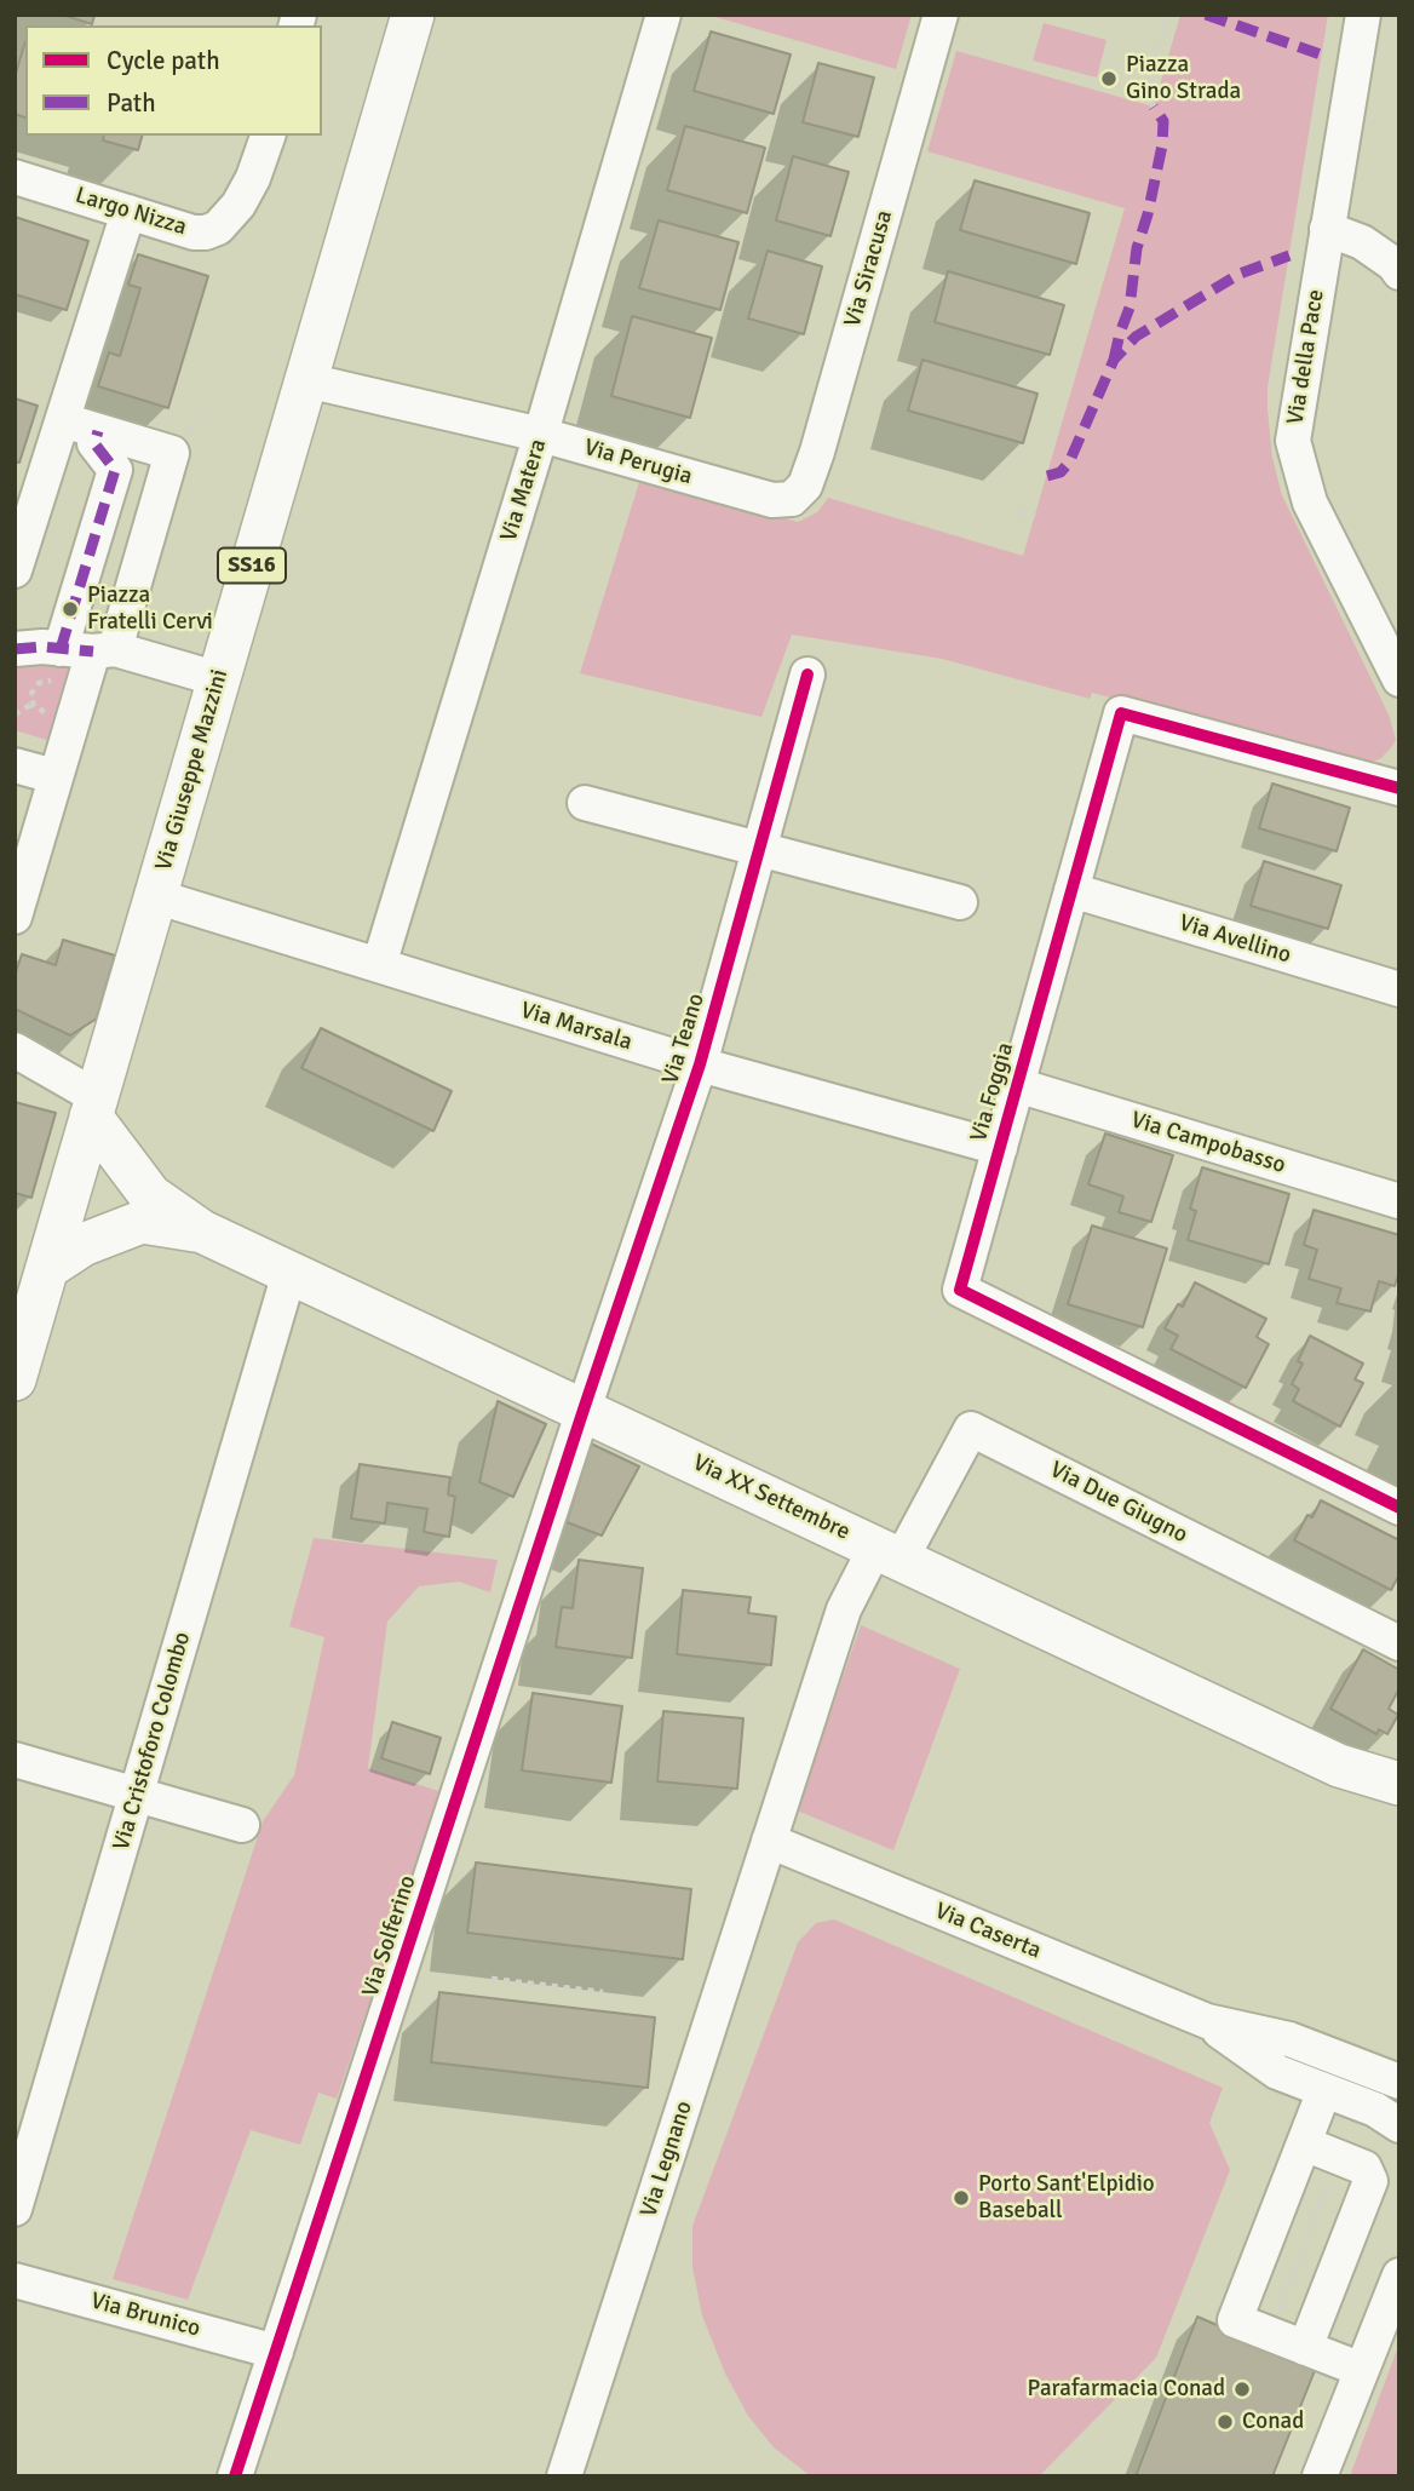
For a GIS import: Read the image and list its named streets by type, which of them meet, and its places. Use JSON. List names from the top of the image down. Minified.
{"streets":{"main road":["SS16","Via Giuseppe Mazzini","Via XX Settembre"],"street":["Largo Nizza","Via Siracusa","Via della Pace","Via Perugia","Via Matera","Via Avellino","Via Marsala","Via Teano","Via Foggia","Via Campobasso","Via Due Giugno","Via Cristoforo Colombo","Via Caserta","Via Solferino","Via Legnano","Via Brunico"]},"crossings":[["Via Siracusa","Via Perugia"],["Via Perugia","Via Matera"],["Via Perugia","Via Giuseppe Mazzini"],["Via Matera","Via Marsala"],["Via Giuseppe Mazzini","Via Marsala"],["Via Giuseppe Mazzini","Via XX Settembre"],["Via Avellino","Via Foggia"],["Via Marsala","Via Teano"],["Via Marsala","Via Foggia"],["Via Teano","Via XX Settembre"],["Via Teano","Via Solferino"],["Via Foggia","Via Campobasso"],["Via XX Settembre","Via Due Giugno"],["Via XX Settembre","Via Cristoforo Colombo"],["Via XX Settembre","Via Solferino"],["Via XX Settembre","Via Legnano"],["Via Due Giugno","Via Legnano"],["Via Caserta","Via Legnano"],["Via Solferino","Via Brunico"]],"places":["Piazza Gino Strada","Piazza Fratelli Cervi","Porto Sant'Elpidio Baseball","Parafarmacia Conad","Conad"],"legend":["Cycle path","Path"]}
